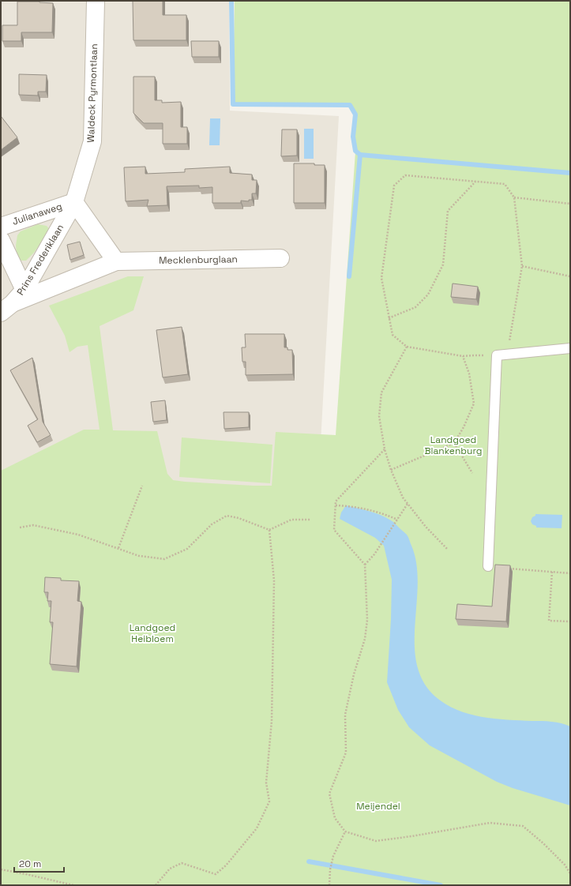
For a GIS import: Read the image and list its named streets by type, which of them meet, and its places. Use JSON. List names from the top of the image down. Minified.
{"streets":{"street":["Waldeck Pyrmontlaan","Julianaweg","Prins Frederiklaan","Mecklenburglaan"]},"crossings":[["Waldeck Pyrmontlaan","Julianaweg"],["Waldeck Pyrmontlaan","Prins Frederiklaan"],["Julianaweg","Prins Frederiklaan"],["Prins Frederiklaan","Mecklenburglaan"]],"parks":["Landgoed Blankenburg","Landgoed Heibloem","Meijendel"],"scale_bar":"20 m"}
